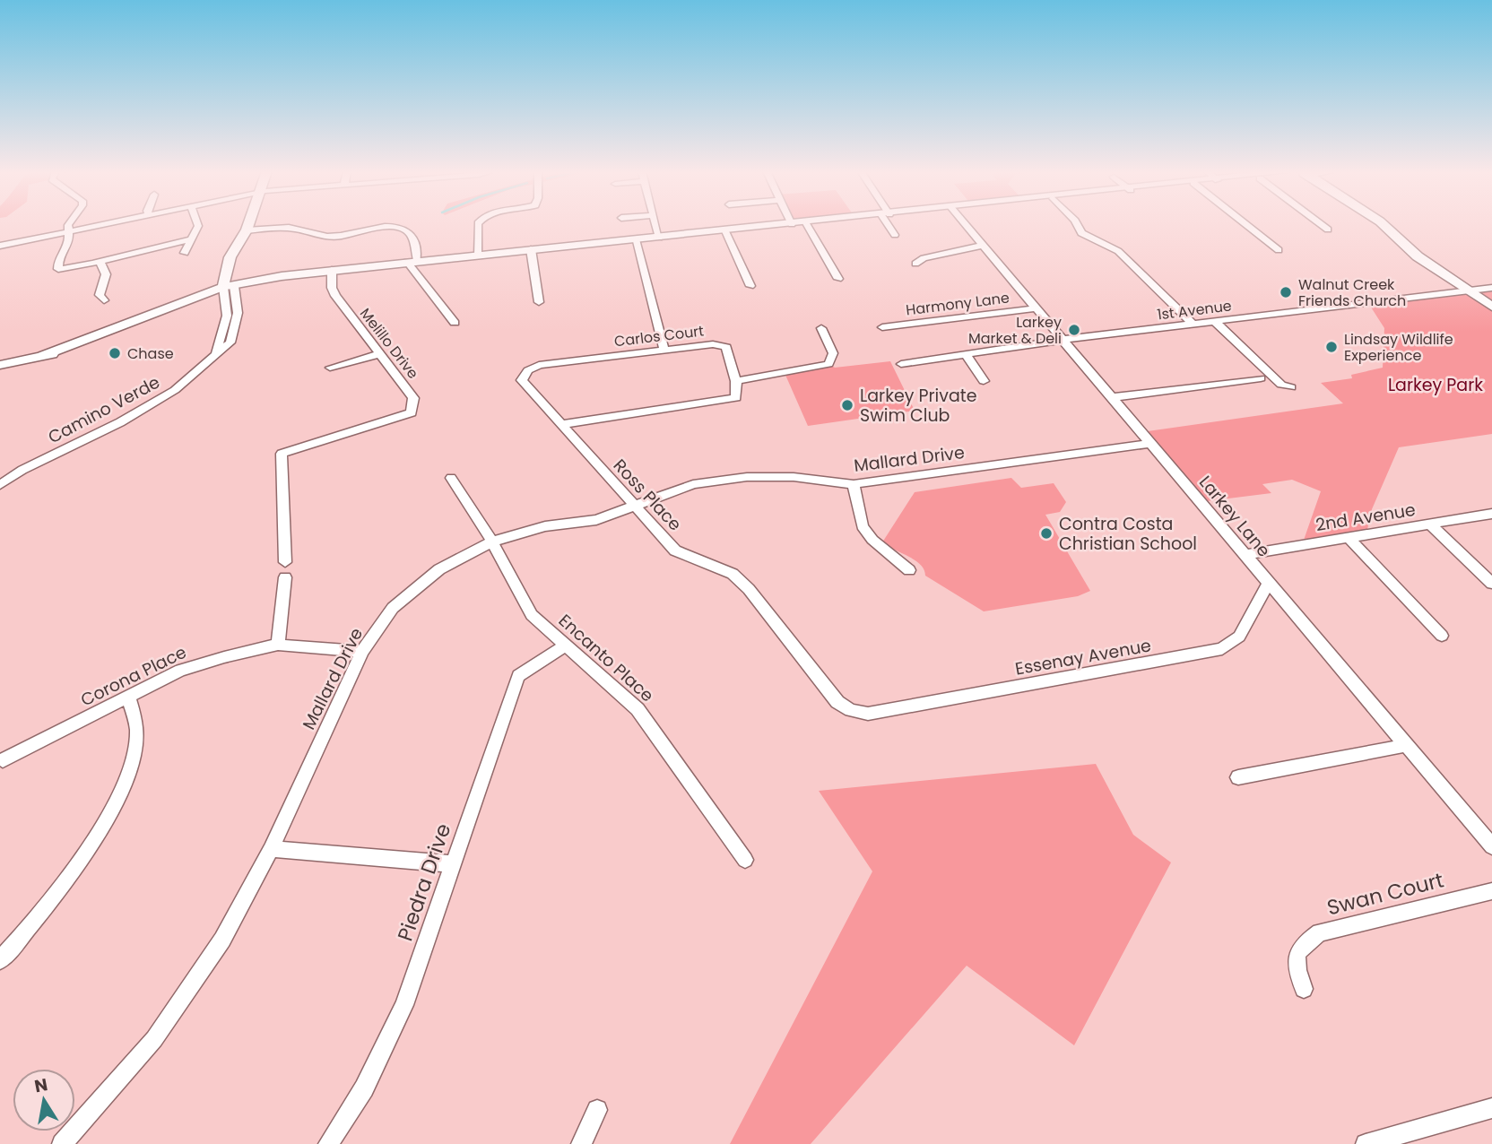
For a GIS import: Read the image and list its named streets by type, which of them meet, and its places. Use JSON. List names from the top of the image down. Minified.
{"streets":{"street":["Harmony Lane","1st Avenue","Carlos Court","Melillo Drive","Camino Verde","Mallard Drive","Ross Place","Larkey Lane","2nd Avenue","Essenay Avenue","Encanto Place","Corona Place","Piedra Drive","Swan Court"]},"crossings":[["Harmony Lane","Larkey Lane"],["1st Avenue","Larkey Lane"],["Carlos Court","Ross Place"],["Mallard Drive","Ross Place"],["Mallard Drive","Larkey Lane"],["Mallard Drive","Encanto Place"],["Mallard Drive","Corona Place"],["Ross Place","Essenay Avenue"],["Larkey Lane","2nd Avenue"],["Larkey Lane","Essenay Avenue"],["Encanto Place","Piedra Drive"]],"parks":["Larkey Park"],"places":["Walnut Creek Friends Church","Larkey Market & Deli","Lindsay Wildlife Experience","Chase","Larkey Private Swim Club","Contra Costa Christian School"],"north":"top"}
